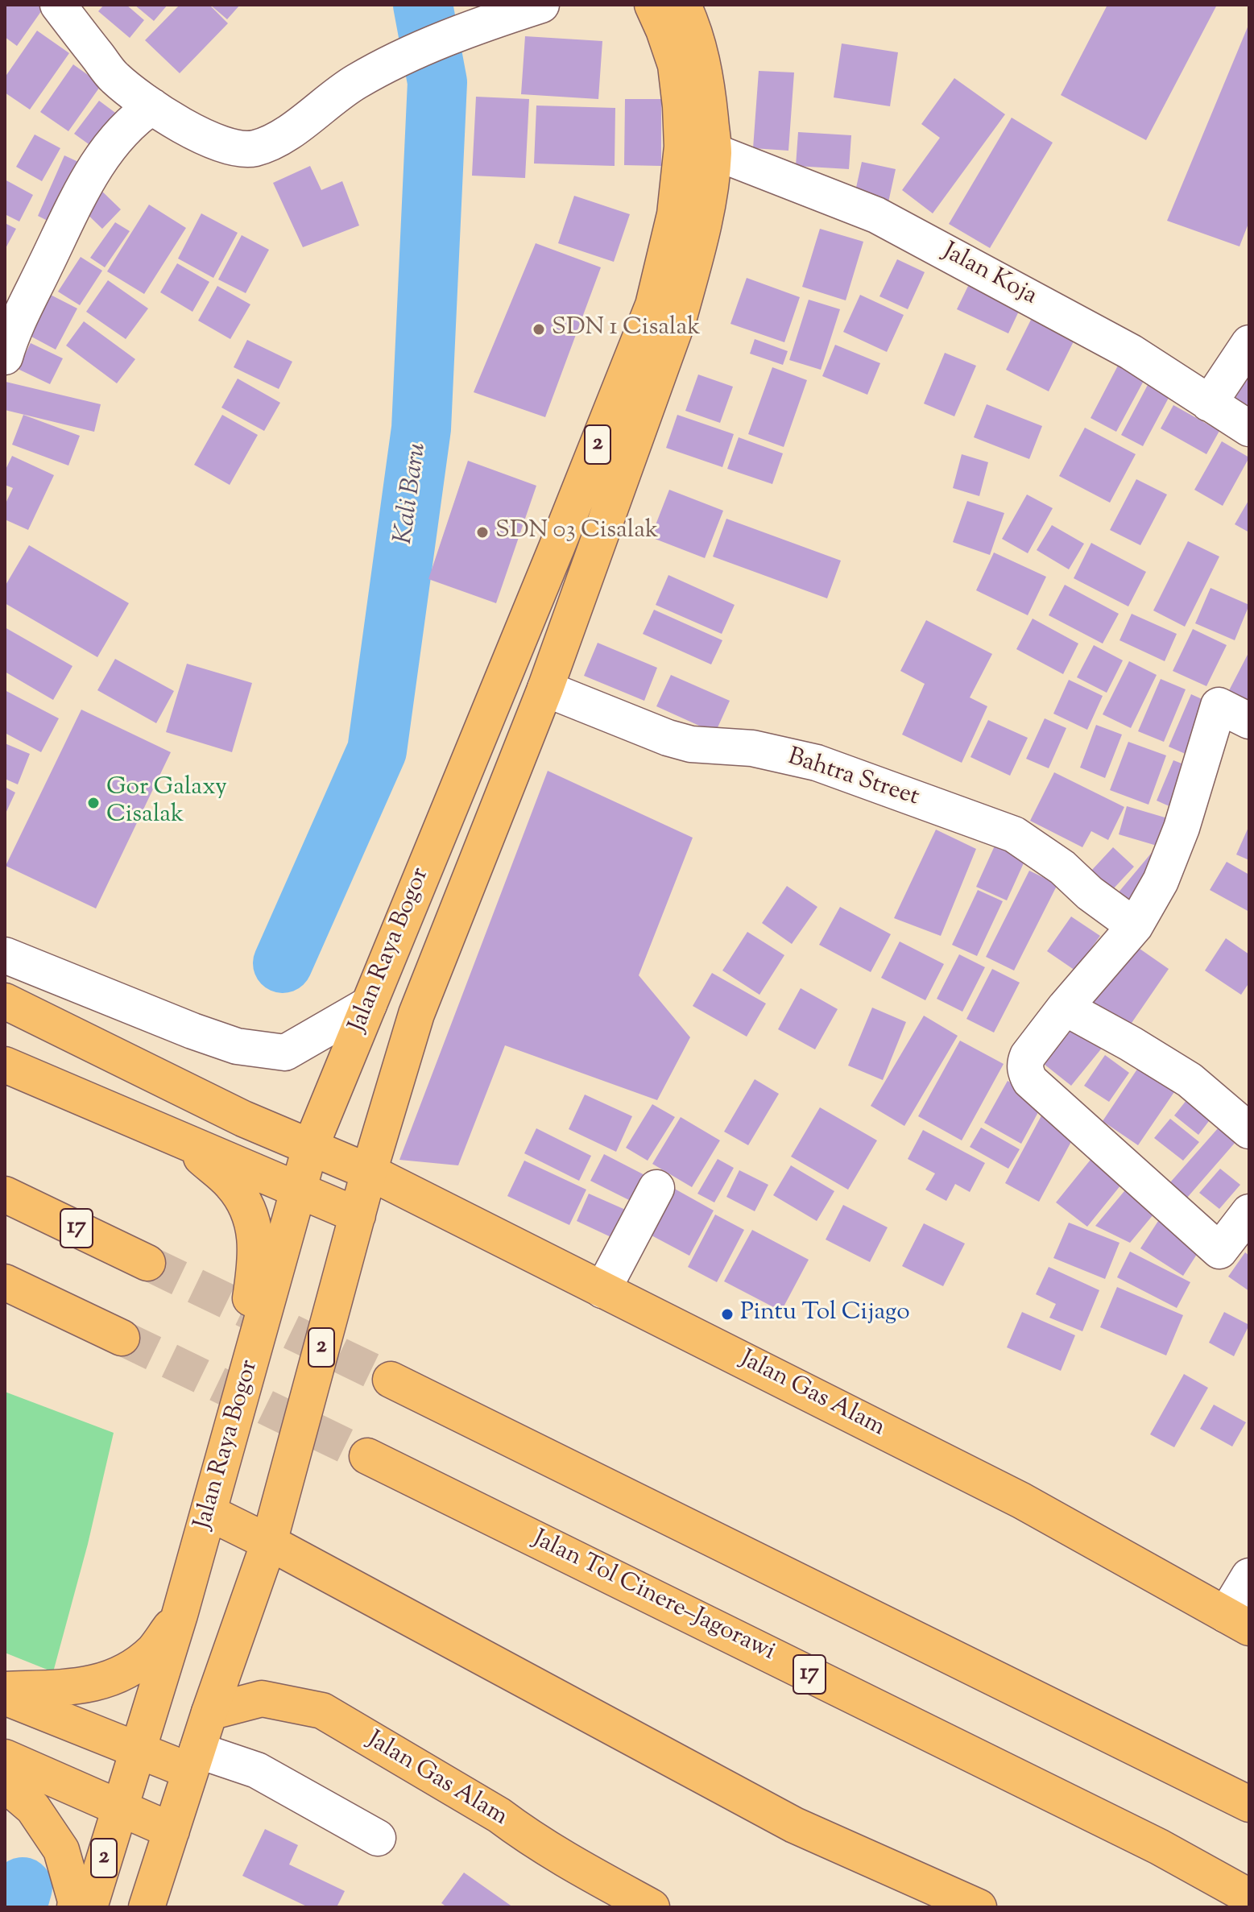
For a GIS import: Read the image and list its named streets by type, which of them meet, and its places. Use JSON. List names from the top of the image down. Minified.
{"streets":{"main road":["2","Jalan Raya Bogor","17","Jalan Gas Alam","Jalan Tol Cinere–Jagorawi"],"street":["Jalan Koja","Bahtra Street"]},"crossings":[["Jalan Koja","Jalan Raya Bogor"],["2","Jalan Raya Bogor"],["Bahtra Street","Jalan Raya Bogor"],["Jalan Raya Bogor","Jalan Gas Alam"]],"water":["Kali Baru"],"places":["SDN 1 Cisalak","SDN 03 Cisalak","Gor Galaxy Cisalak","Pintu Tol Cijago"]}
